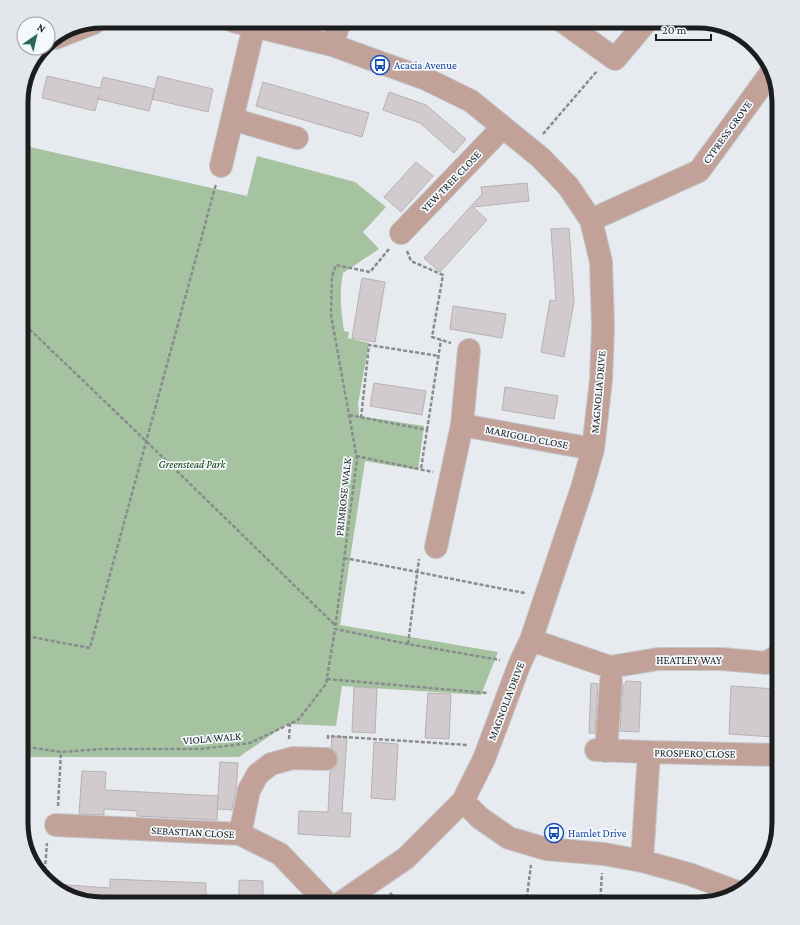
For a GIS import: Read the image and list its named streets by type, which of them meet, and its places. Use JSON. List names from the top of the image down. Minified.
{"streets":{"street":["CYPRESS GROVE","YEW TREE CLOSE","MAGNOLIA DRIVE","MARIGOLD CLOSE","HEATLEY WAY","PROSPERO CLOSE","SEBASTIAN CLOSE"],"path":["PRIMROSE WALK","VIOLA WALK"]},"crossings":[["CYPRESS GROVE","MAGNOLIA DRIVE"],["YEW TREE CLOSE","MAGNOLIA DRIVE"],["YEW TREE CLOSE","PRIMROSE WALK"],["MAGNOLIA DRIVE","MARIGOLD CLOSE"],["MAGNOLIA DRIVE","HEATLEY WAY"],["PRIMROSE WALK","VIOLA WALK"]],"parks":["Greenstead Park"],"places":{"bus stop":["Acacia Avenue","Hamlet Drive"]},"scale_bar":"20 m","north":"top right"}
